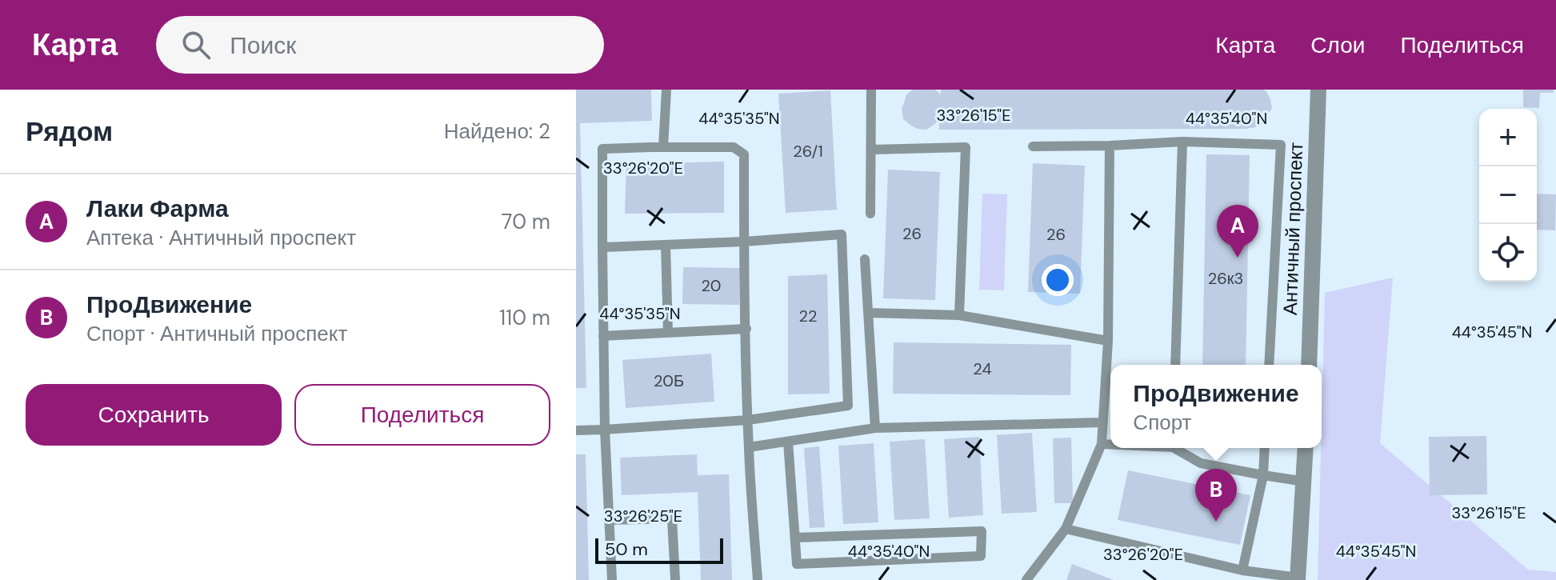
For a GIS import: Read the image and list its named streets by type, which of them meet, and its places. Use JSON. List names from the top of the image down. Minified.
{"streets":{"street":["Античный проспект"]},"house_numbers":["26/1","26","26","26к3","20","22","24","20Б"],"scale_bar":"50 m","page":{"header":"Карта","search":"Поиск","nav":["Карта","Слои","Поделиться"],"heading":["Рядом","Найдено: 2"],"map_buttons":["+","−"],"list":[{"mark":"A","name":"Лаки Фарма","note":"Аптека · Античный проспект","value":"70 m"},{"mark":"B","name":"ПроДвижение","note":"Спорт · Античный проспект","value":"110 m"}],"pins":["A","B"],"buttons":["Сохранить","Поделиться"],"popup":["ПроДвижение","Спорт"],"scale":"50 m"},"coordinates":["33°26'15\"E","44°35'35\"N","44°35'40\"N","33°26'20\"E","44°35'45\"N","33°26'25\"E"]}
